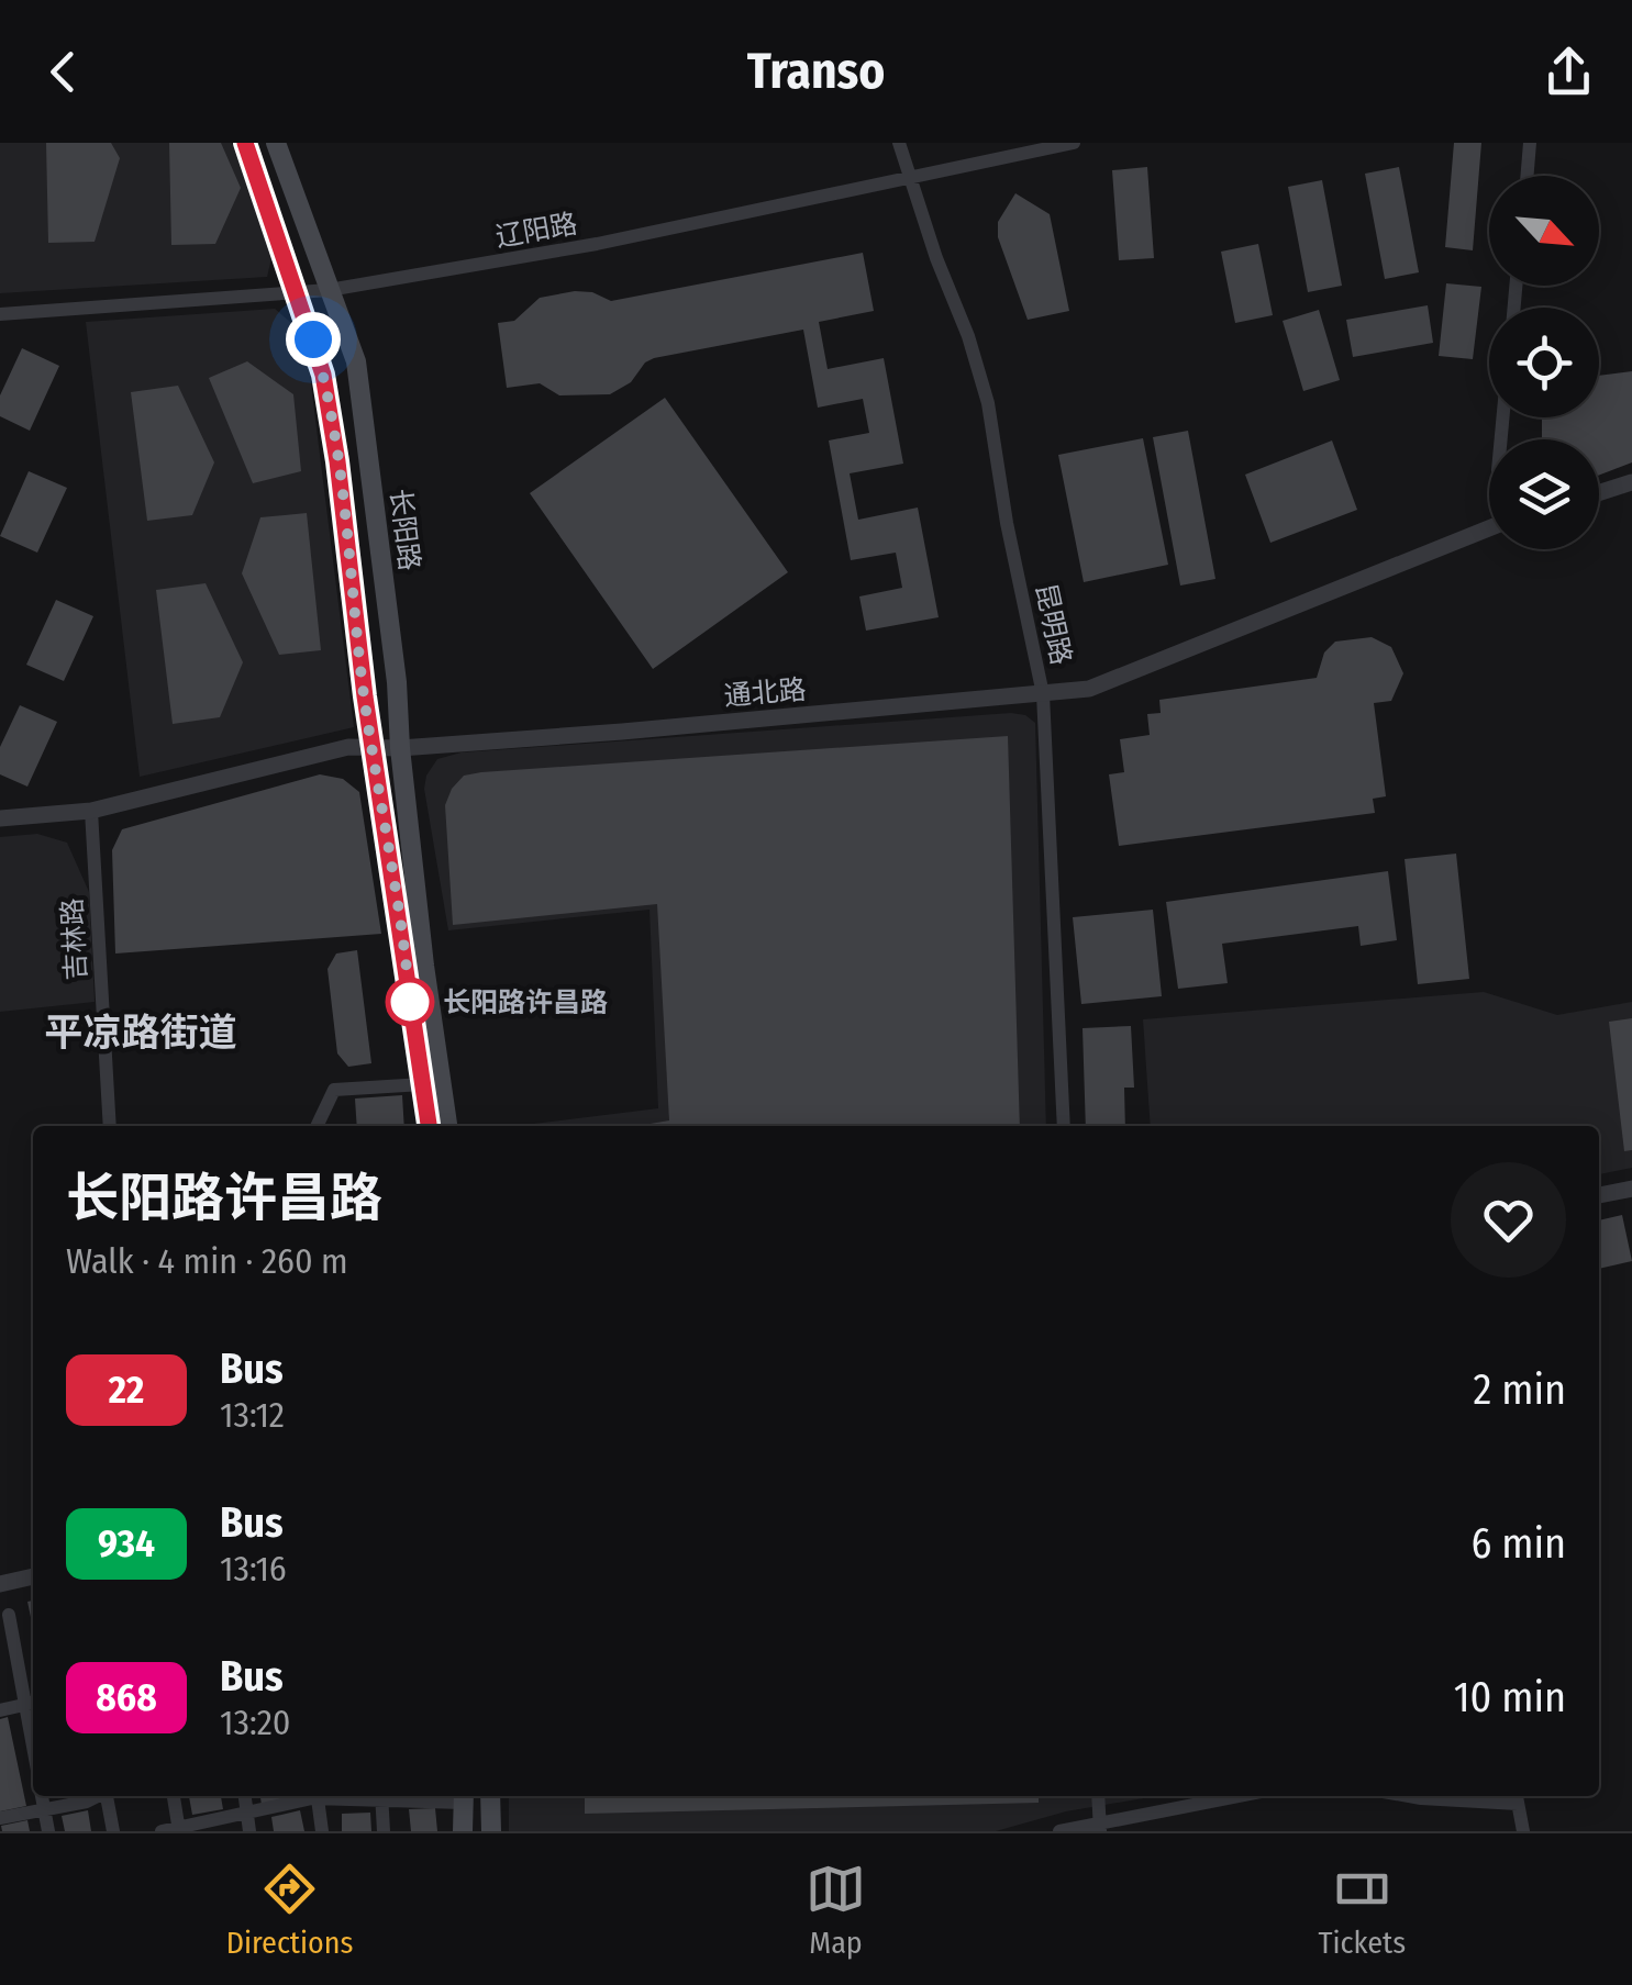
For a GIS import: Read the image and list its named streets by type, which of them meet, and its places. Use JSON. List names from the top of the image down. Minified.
{"streets":{"main road":["长阳路"],"street":["辽阳路","昆明路","通北路","吉林路"]},"crossings":[["辽阳路","长阳路"],["辽阳路","昆明路"],["长阳路","通北路"],["昆明路","通北路"],["通北路","吉林路"]],"districts":["平凉路街道"],"places":["长阳路许昌路"],"lines":["bus line 22"],"north":"bottom right","page":{"header":"Transo","heading":["长阳路许昌路","Walk · 4 min · 260 m"],"list":[{"mark":"22","name":"Bus","note":"13:12","value":"2 min"},{"mark":"934","name":"Bus","note":"13:16","value":"6 min"},{"mark":"868","name":"Bus","note":"13:20","value":"10 min"}],"tabs":["Directions","Map","Tickets"]}}
